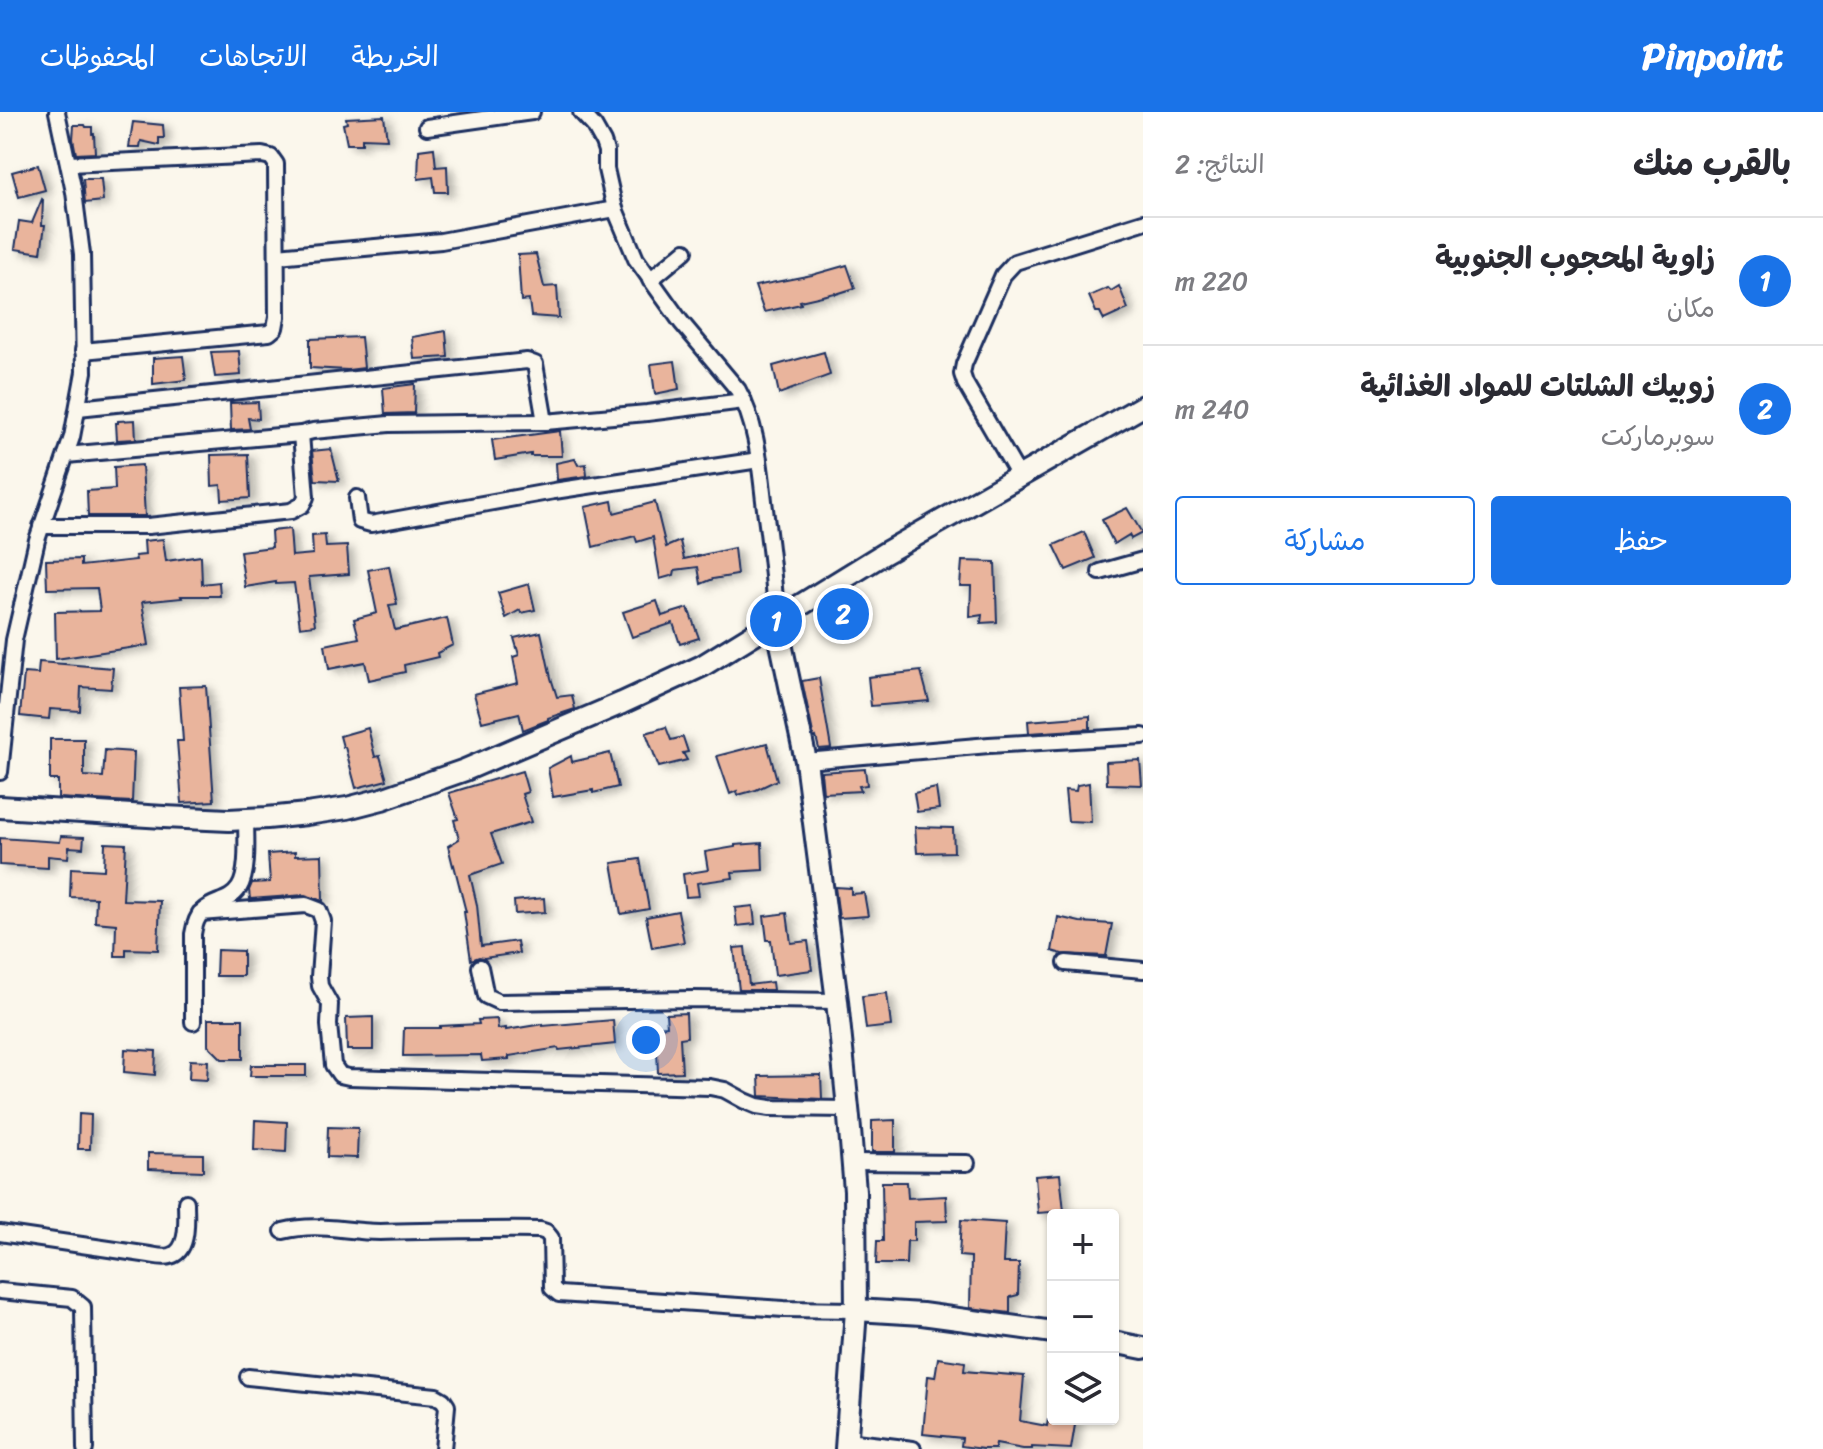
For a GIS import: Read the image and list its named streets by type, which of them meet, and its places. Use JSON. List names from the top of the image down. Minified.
{"page":{"header":"Pinpoint","nav":["الخريطة","الاتجاهات","المحفوظات"],"heading":["بالقرب منك","النتائج: 2"],"list":[{"mark":"1","name":"زاوية المحجوب الجنوبية","note":"مكان","value":"220 m"},{"mark":"2","name":"زوبيك الشلتات للمواد الغذائية","note":"سوبرماركت","value":"240 m"}],"buttons":["حفظ","مشاركة"],"pins":["2","1"],"map_buttons":["+","−"]}}
